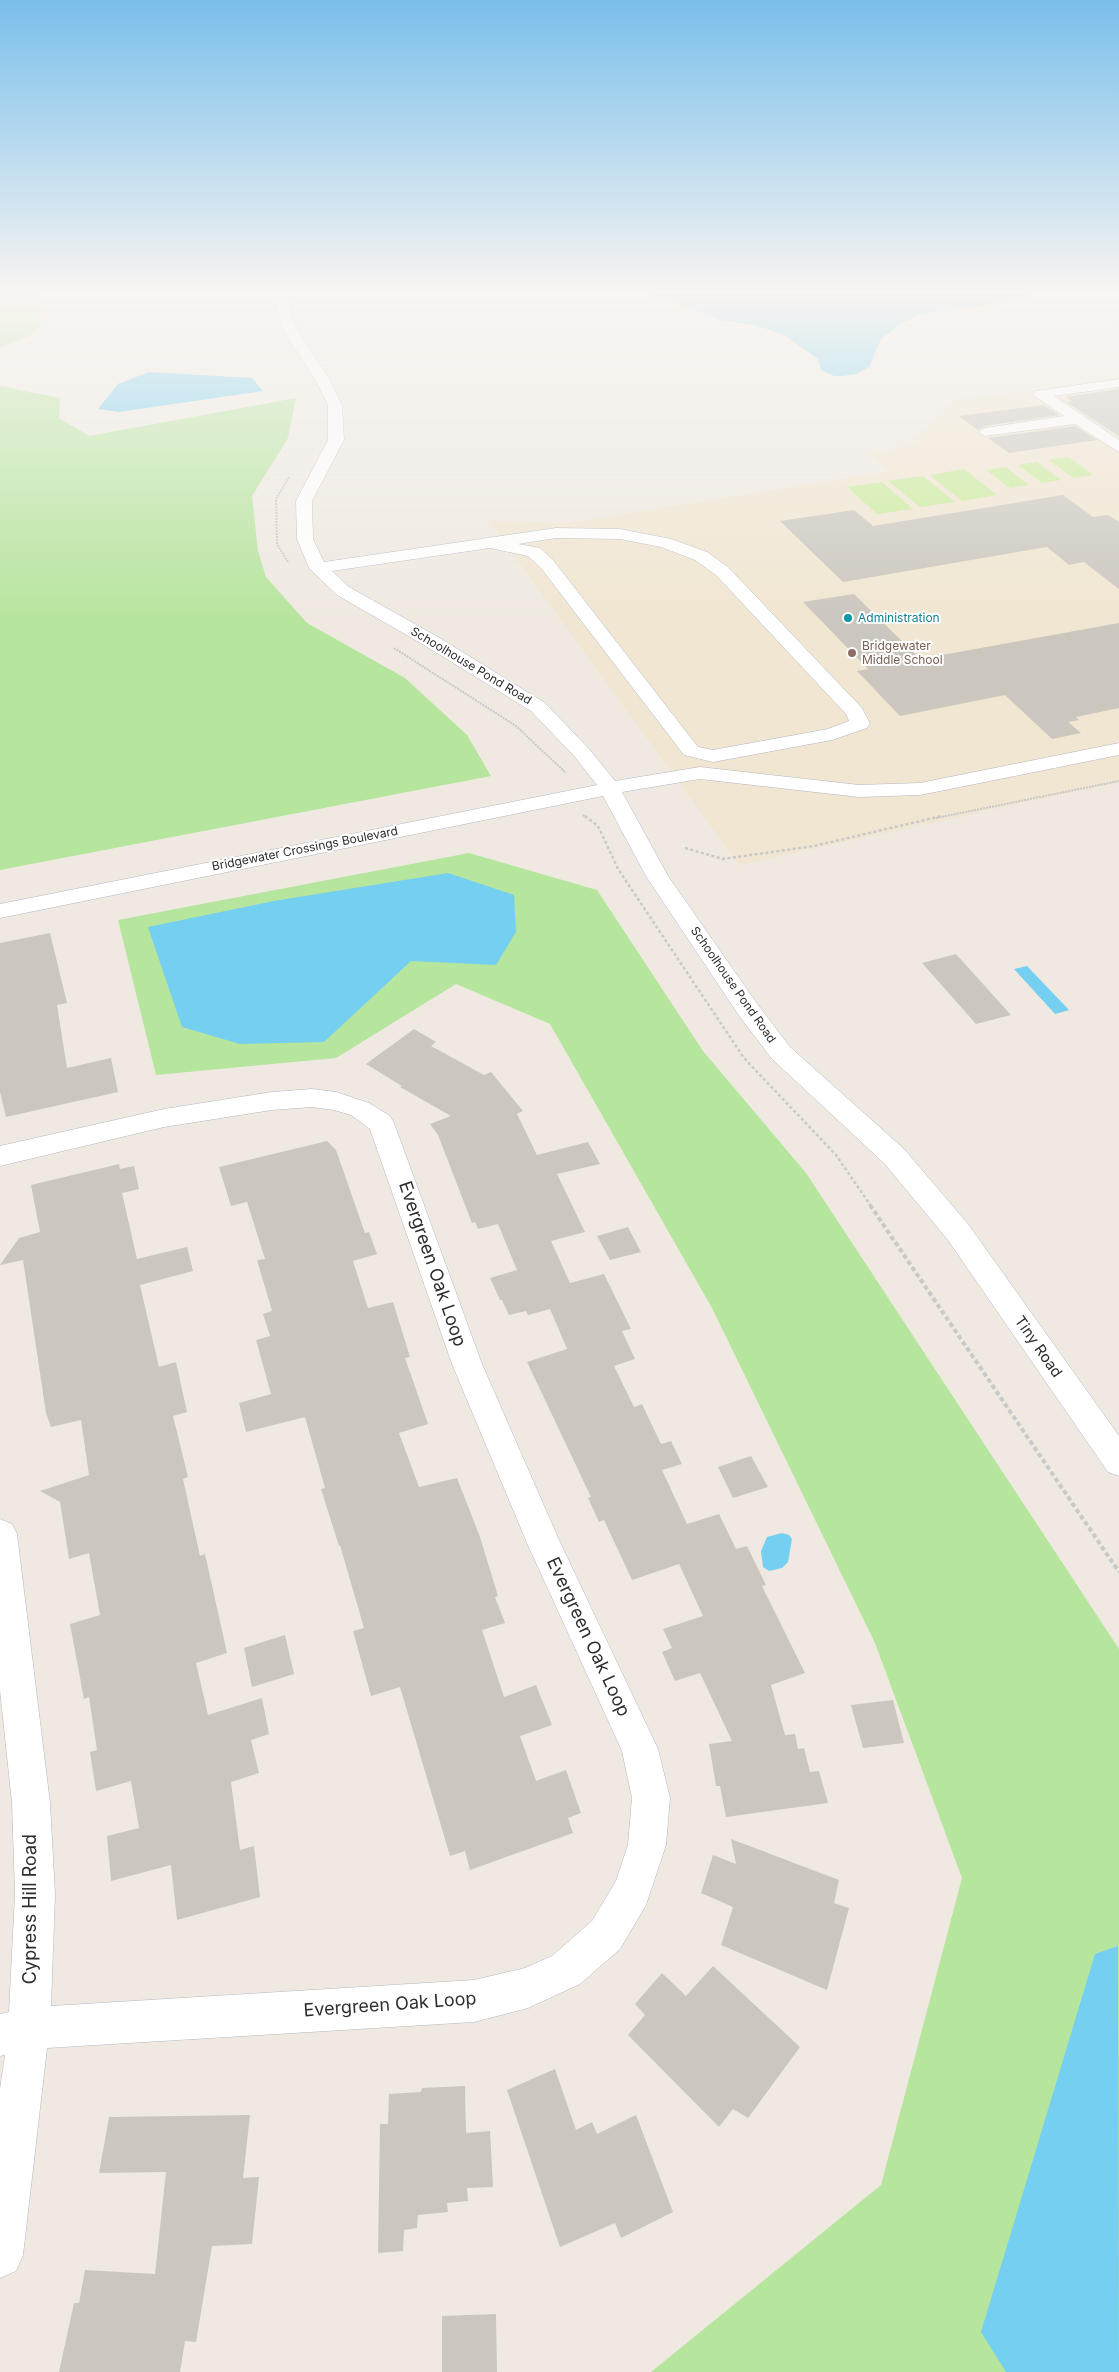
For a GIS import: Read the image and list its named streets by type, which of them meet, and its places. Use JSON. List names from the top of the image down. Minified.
{"streets":{"street":["Schoolhouse Pond Road","Bridgewater Crossings Boulevard","Evergreen Oak Loop","Tiny Road","Cypress Hill Road"]},"crossings":[["Schoolhouse Pond Road","Bridgewater Crossings Boulevard"],["Schoolhouse Pond Road","Tiny Road"],["Evergreen Oak Loop","Cypress Hill Road"]],"places":["Administration","Bridgewater Middle School"]}
